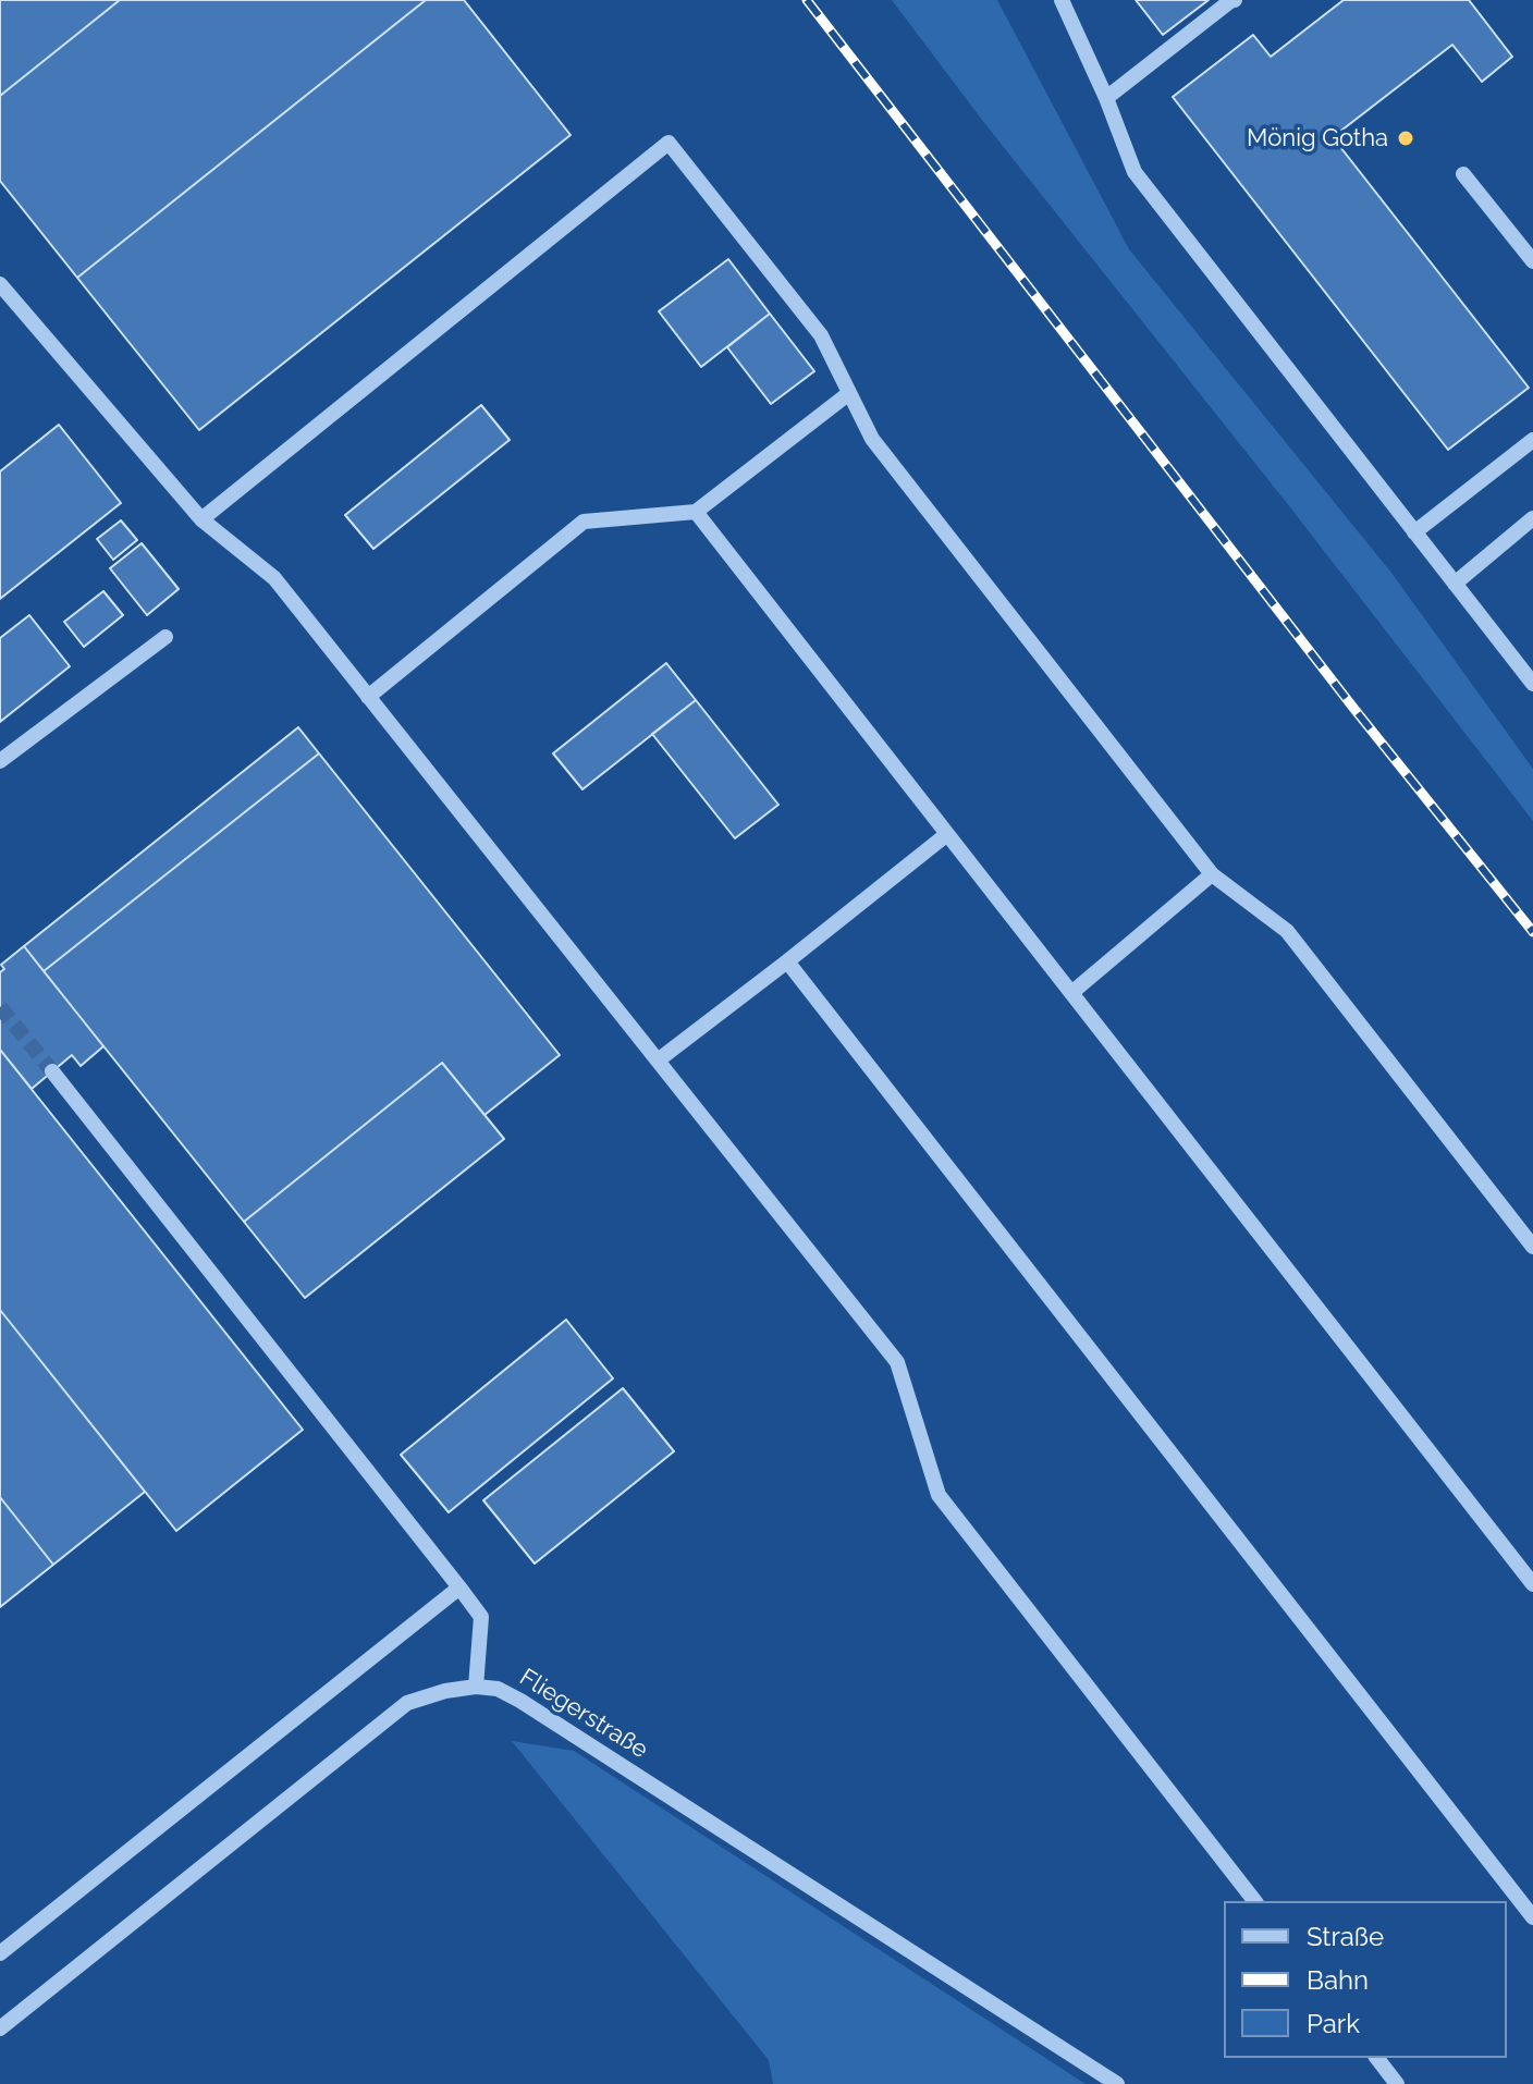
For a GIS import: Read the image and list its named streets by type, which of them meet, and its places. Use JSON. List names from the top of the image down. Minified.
{"streets":{"street":["Fliegerstraße"]},"places":["Mönig Gotha"],"legend":["Straße","Bahn","Park"]}
